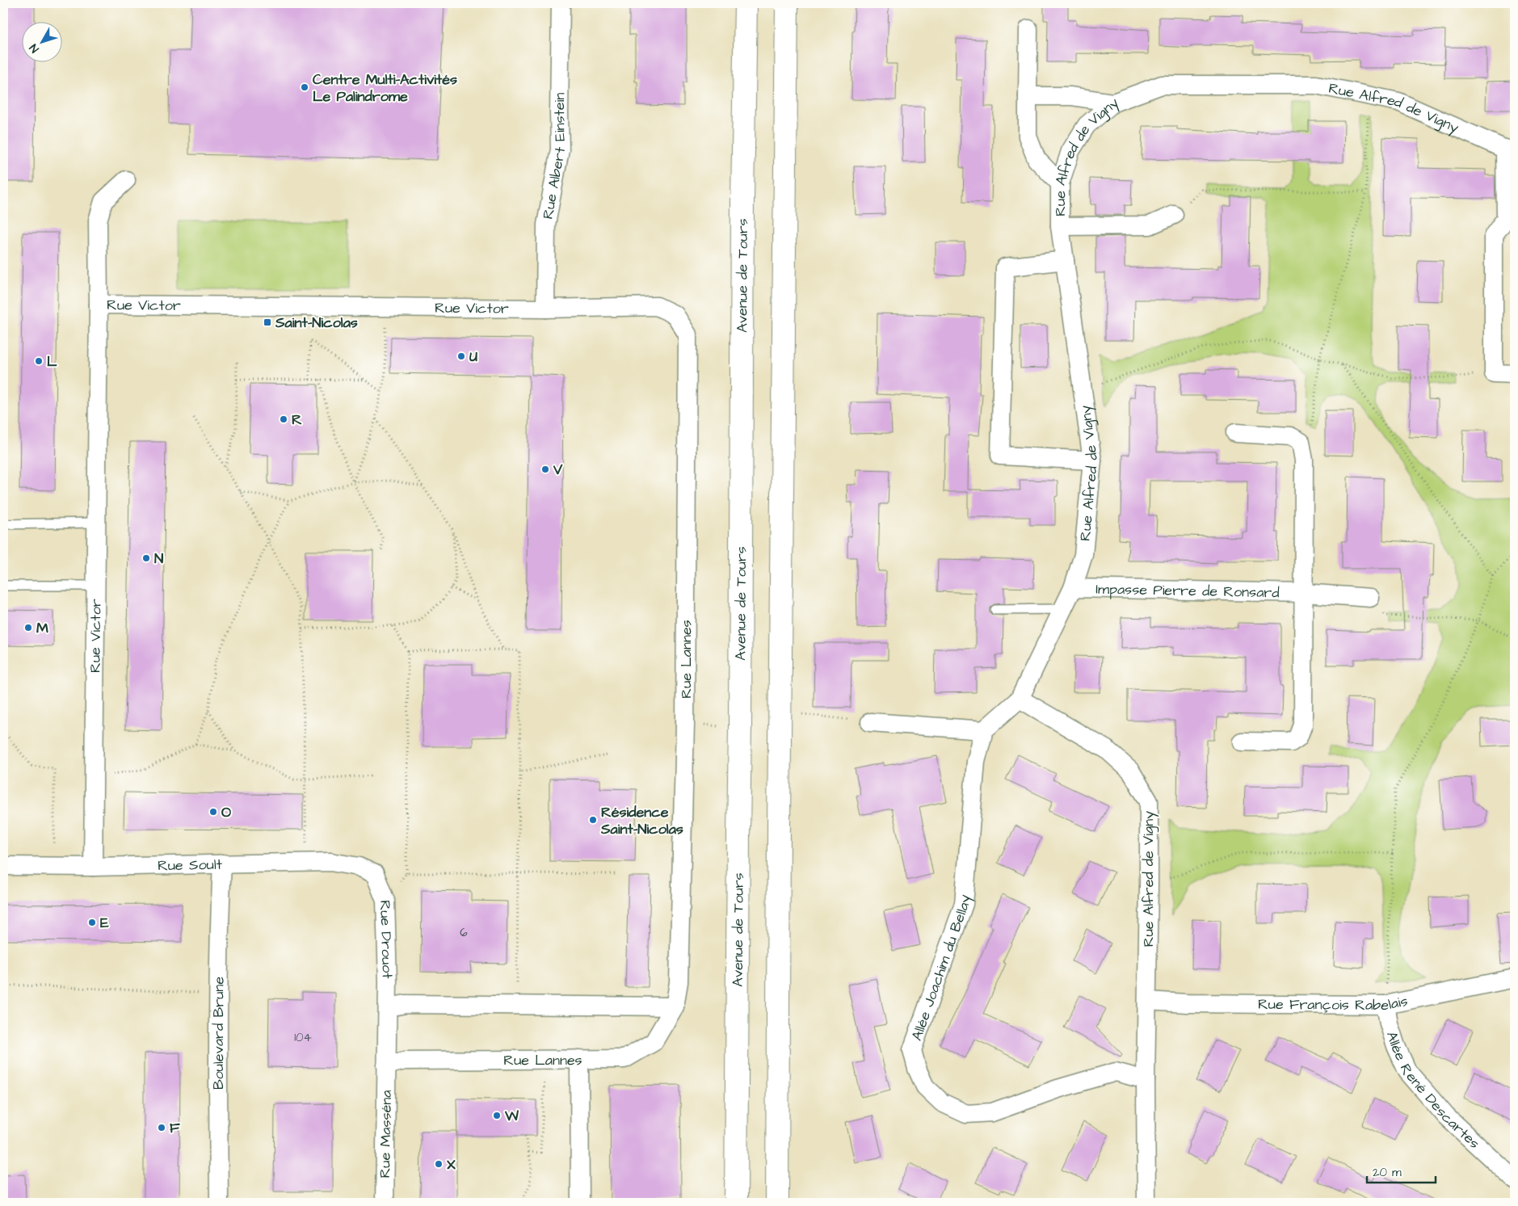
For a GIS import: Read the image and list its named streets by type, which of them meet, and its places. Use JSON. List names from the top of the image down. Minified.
{"streets":{"main road":["Avenue de Tours"],"street":["Rue Alfred de Vigny","Rue Albert Einstein","Rue Victor","Impasse Pierre de Ronsard","Rue Lannes","Rue Soult","Rue Drouot","Allée Joachim du Bellay","Rue François Rabelais","Boulevard Brune","Allée René Descartes","Rue Masséna"]},"crossings":[["Rue Alfred de Vigny","Impasse Pierre de Ronsard"],["Rue Alfred de Vigny","Allée Joachim du Bellay"],["Rue Alfred de Vigny","Rue François Rabelais"],["Rue Albert Einstein","Rue Victor"],["Rue Victor","Rue Lannes"],["Rue Victor","Rue Soult"],["Rue Lannes","Rue Drouot"],["Rue Lannes","Rue Masséna"],["Rue Soult","Rue Drouot"],["Rue Soult","Boulevard Brune"],["Rue Drouot","Rue Masséna"],["Rue François Rabelais","Allée René Descartes"]],"places":{"other":["Centre Multi-Activités Le Palindrome","U","L","R","V","N","M","O","Résidence Saint-Nicolas","E","W","F","X"],"transit":["Saint-Nicolas"]},"house_numbers":["6","104"],"scale_bar":"20 m","north":"bottom left"}
